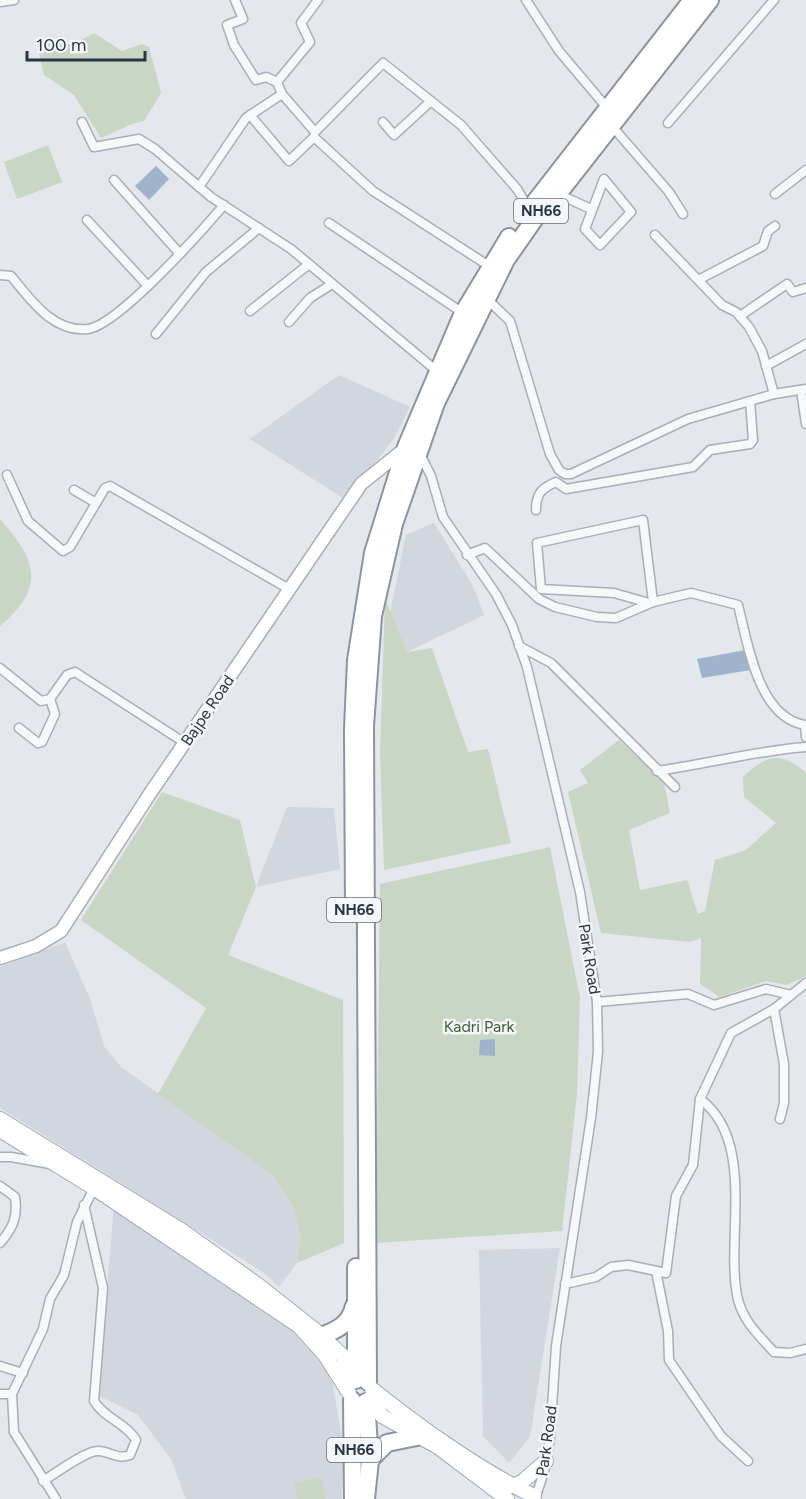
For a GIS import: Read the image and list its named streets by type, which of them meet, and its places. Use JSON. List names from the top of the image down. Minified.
{"streets":{"highway":["NH66"],"street":["Bajpe Road","Park Road"]},"crossings":[["NH66","Bajpe Road"],["NH66","Park Road"],["Bajpe Road","Park Road"]],"parks":["Kadri Park"],"scale_bar":"100 m"}
